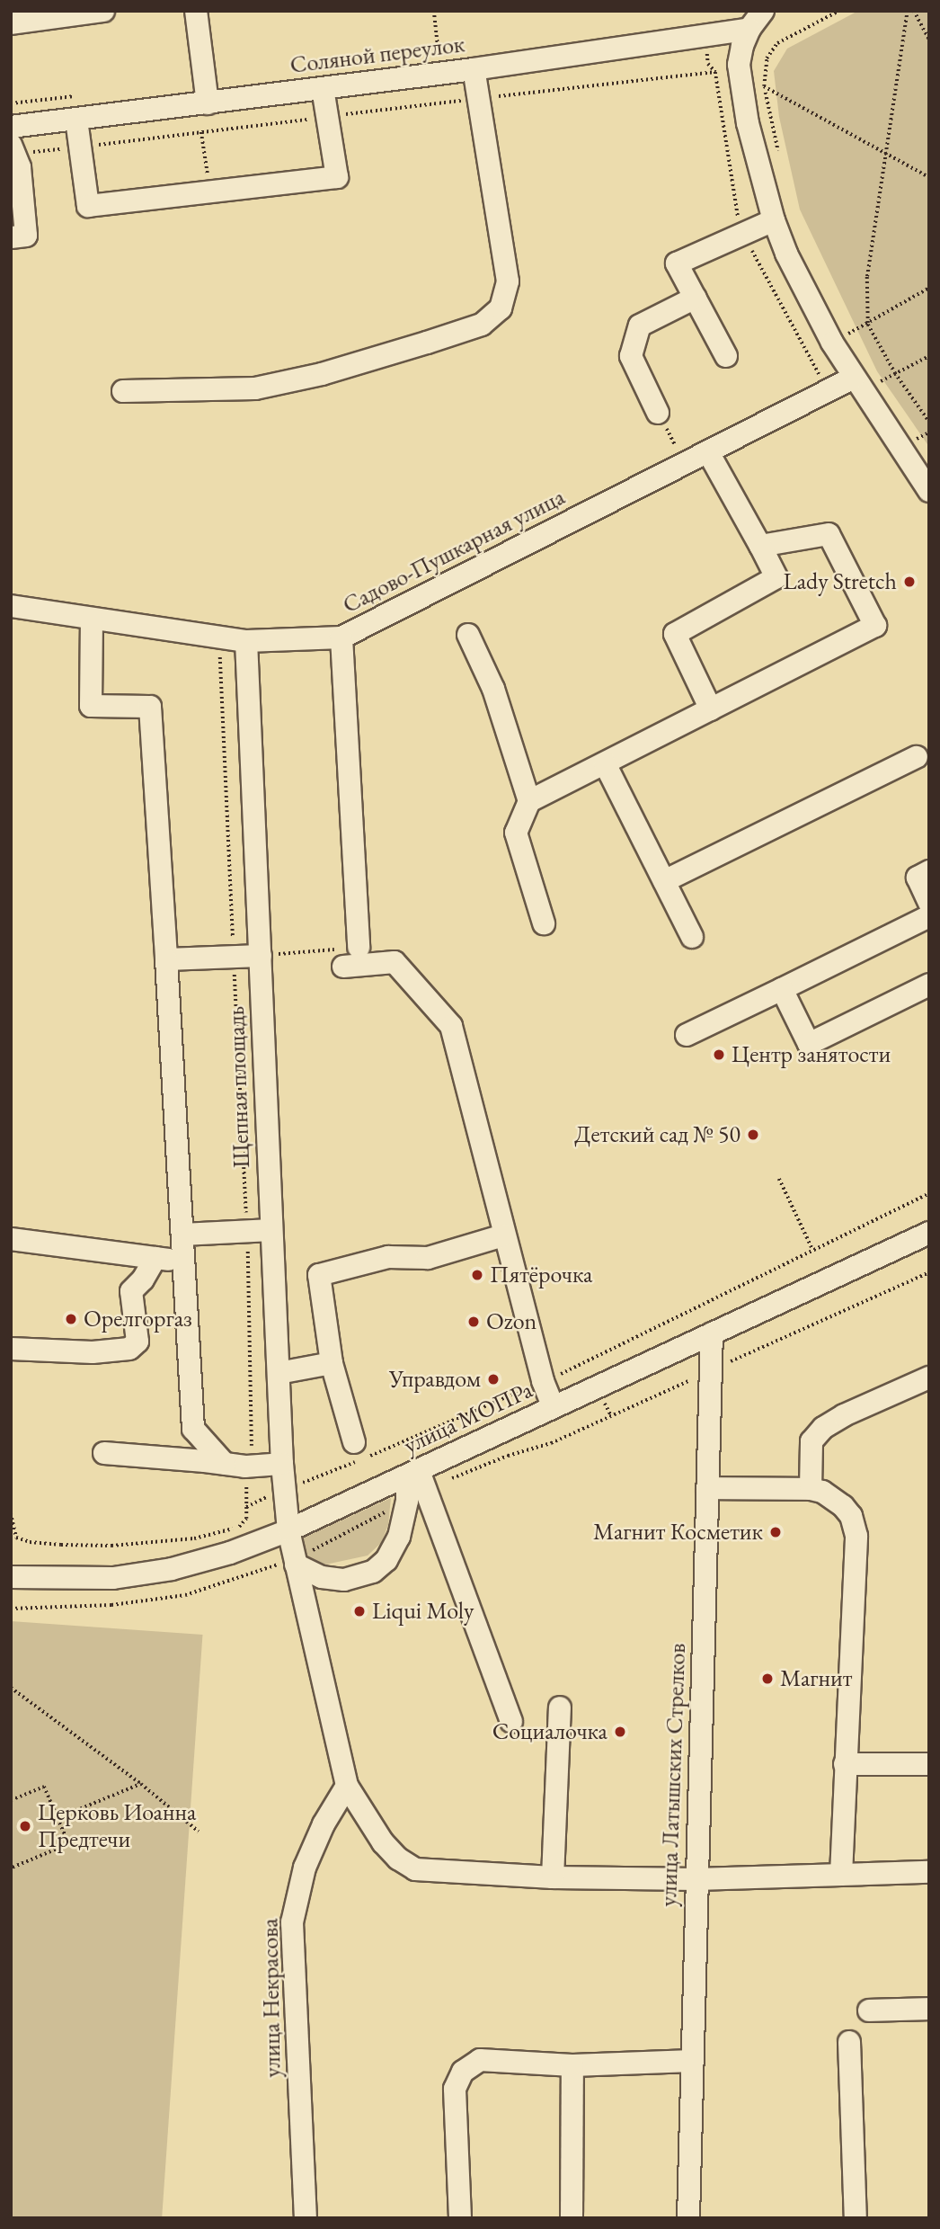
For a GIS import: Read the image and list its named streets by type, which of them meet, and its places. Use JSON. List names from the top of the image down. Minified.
{"streets":{"street":["Соляной переулок","Садово-Пушкарная улица","Щепная площадь","улица МОПРа","улица Латышских Стрелков","улица Некрасова"]},"crossings":[["Садово-Пушкарная улица","Щепная площадь"],["Щепная площадь","улица МОПРа"],["улица МОПРа","улица Латышских Стрелков"]],"places":["Lady Stretch","Центр занятости","Детский сад № 50","Пятёрочка","Орелгоргаз","Ozon","Управдом","Магнит Косметик","Liqui Moly","Магнит","Социалочка","Церковь Иоанна Предтечи"]}
